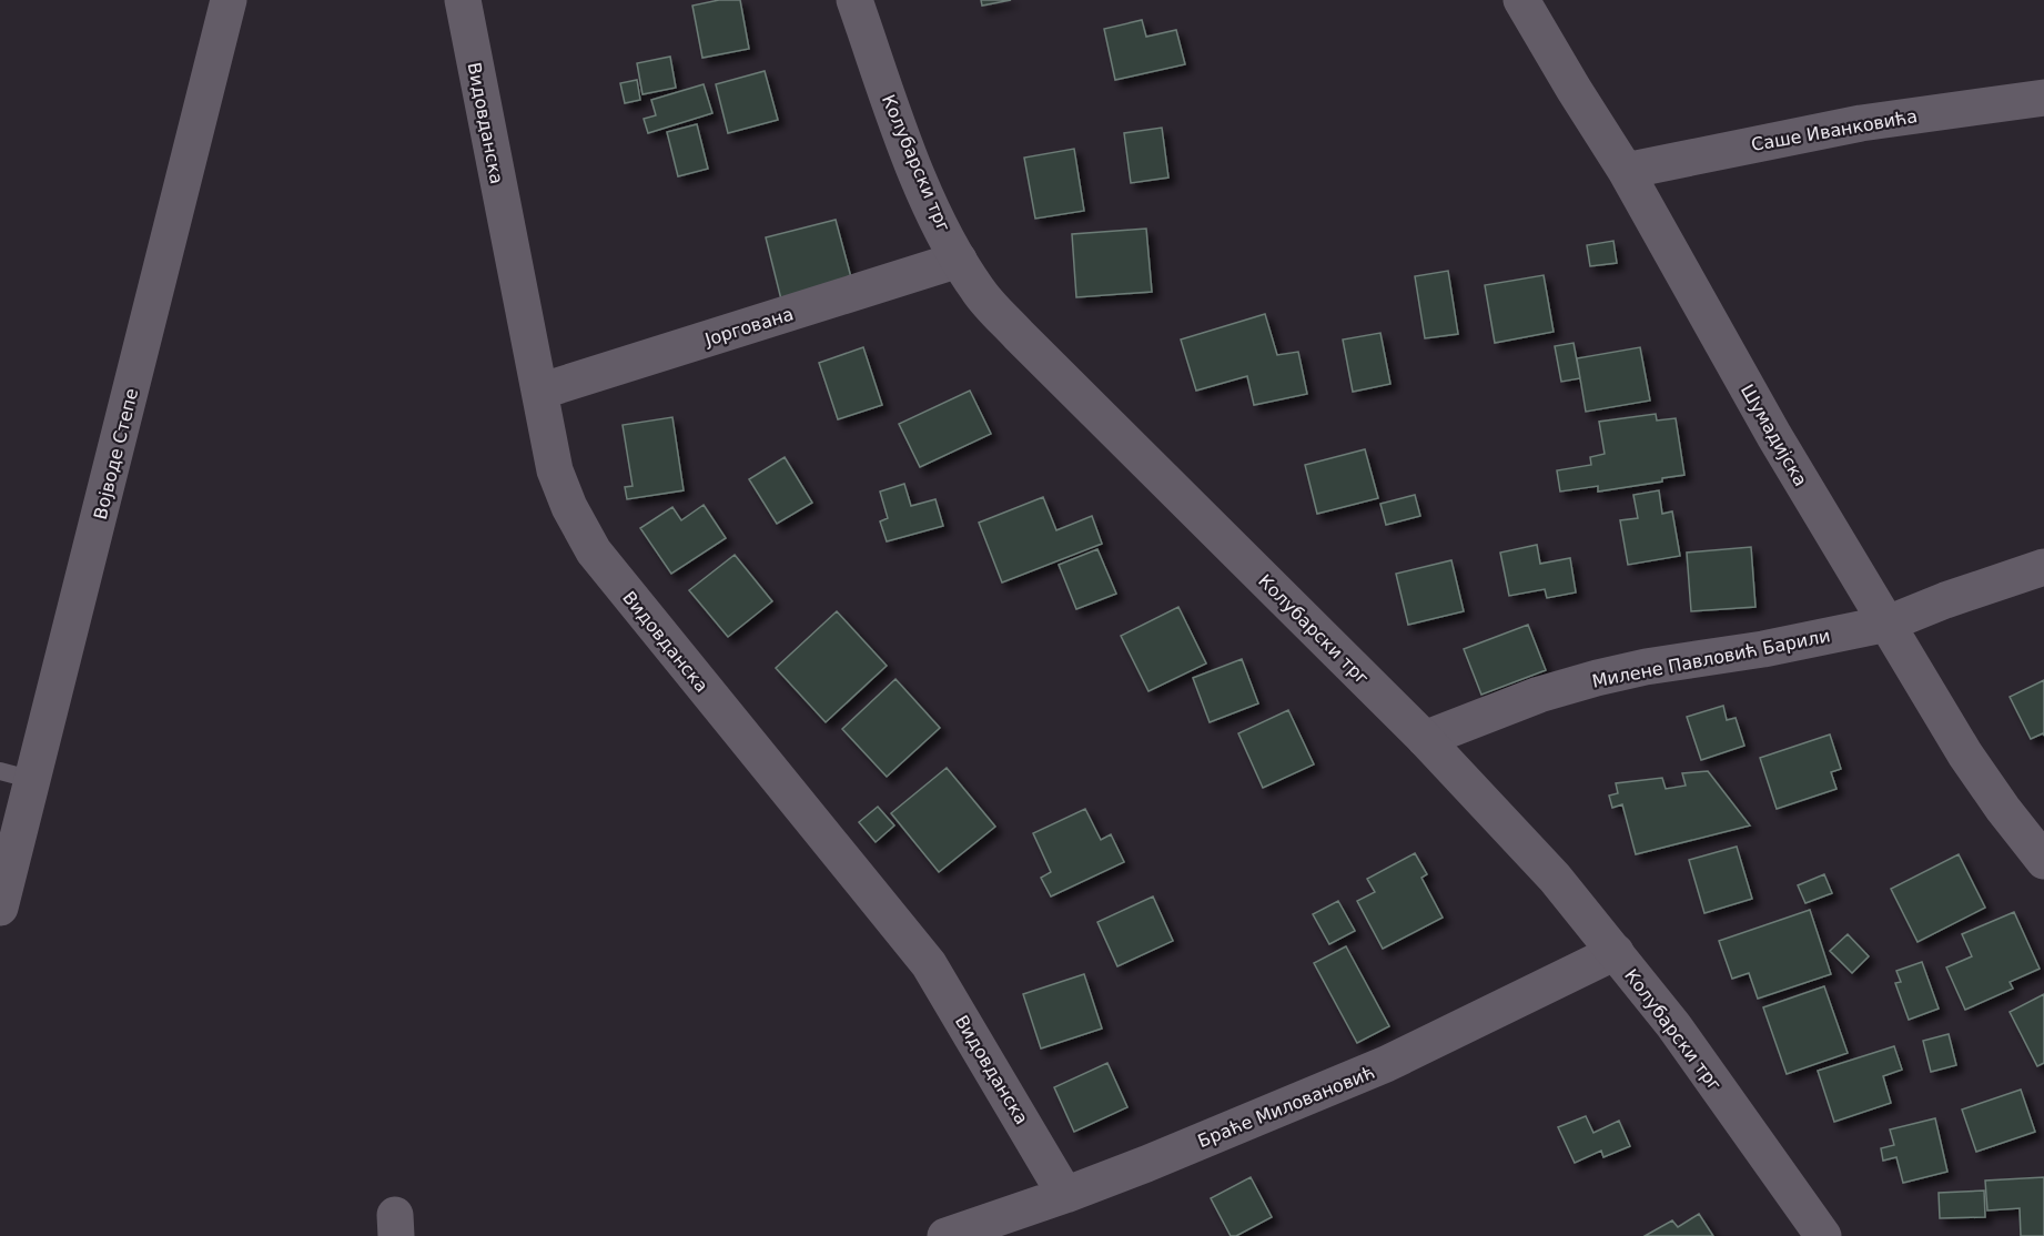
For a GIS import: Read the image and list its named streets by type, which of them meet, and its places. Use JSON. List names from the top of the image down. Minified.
{"streets":{"street":["Видовданска","Саше Иванковића","Колубарски трг","Јоргована","Шумадијска","Војводе Степе","Милене Павловић Барили","Браће Миловановић"]},"crossings":[["Видовданска","Јоргована"],["Видовданска","Браће Миловановић"],["Саше Иванковића","Шумадијска"],["Колубарски трг","Јоргована"],["Колубарски трг","Милене Павловић Барили"],["Колубарски трг","Браће Миловановић"],["Шумадијска","Милене Павловић Барили"]]}
